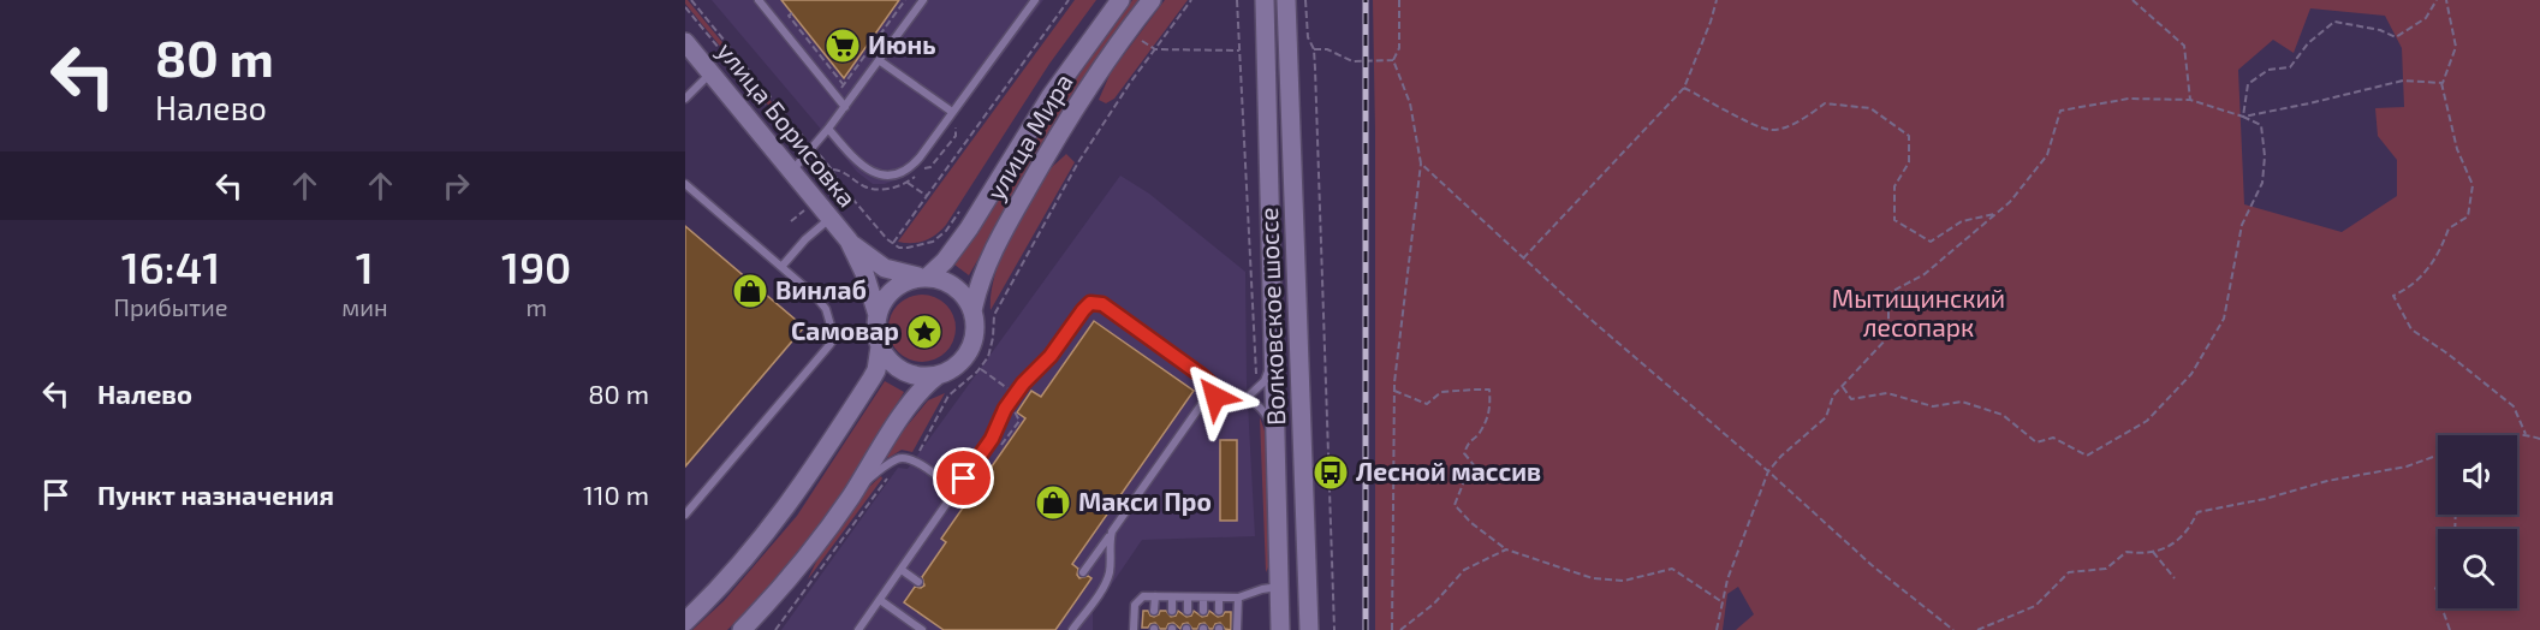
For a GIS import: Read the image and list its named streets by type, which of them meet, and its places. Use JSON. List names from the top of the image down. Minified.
{"streets":{"main road":["улица Борисовка","улица Мира","Волковское шоссе"]},"crossings":[["улица Борисовка","улица Мира"]],"parks":["Мытищинский лесопарк"],"places":{"supermarket":["Июнь"],"shop":["Винлаб","Макси Про"],"place":["Самовар"],"bus stop":["Лесной массив"]},"page":{"turn":["80 m","Налево"],"eta":["16:41","Прибытие","1","мин","190","m"],"list":[{"name":"Налево","value":"80 m"},{"name":"Пункт назначения","value":"110 m"}]}}
